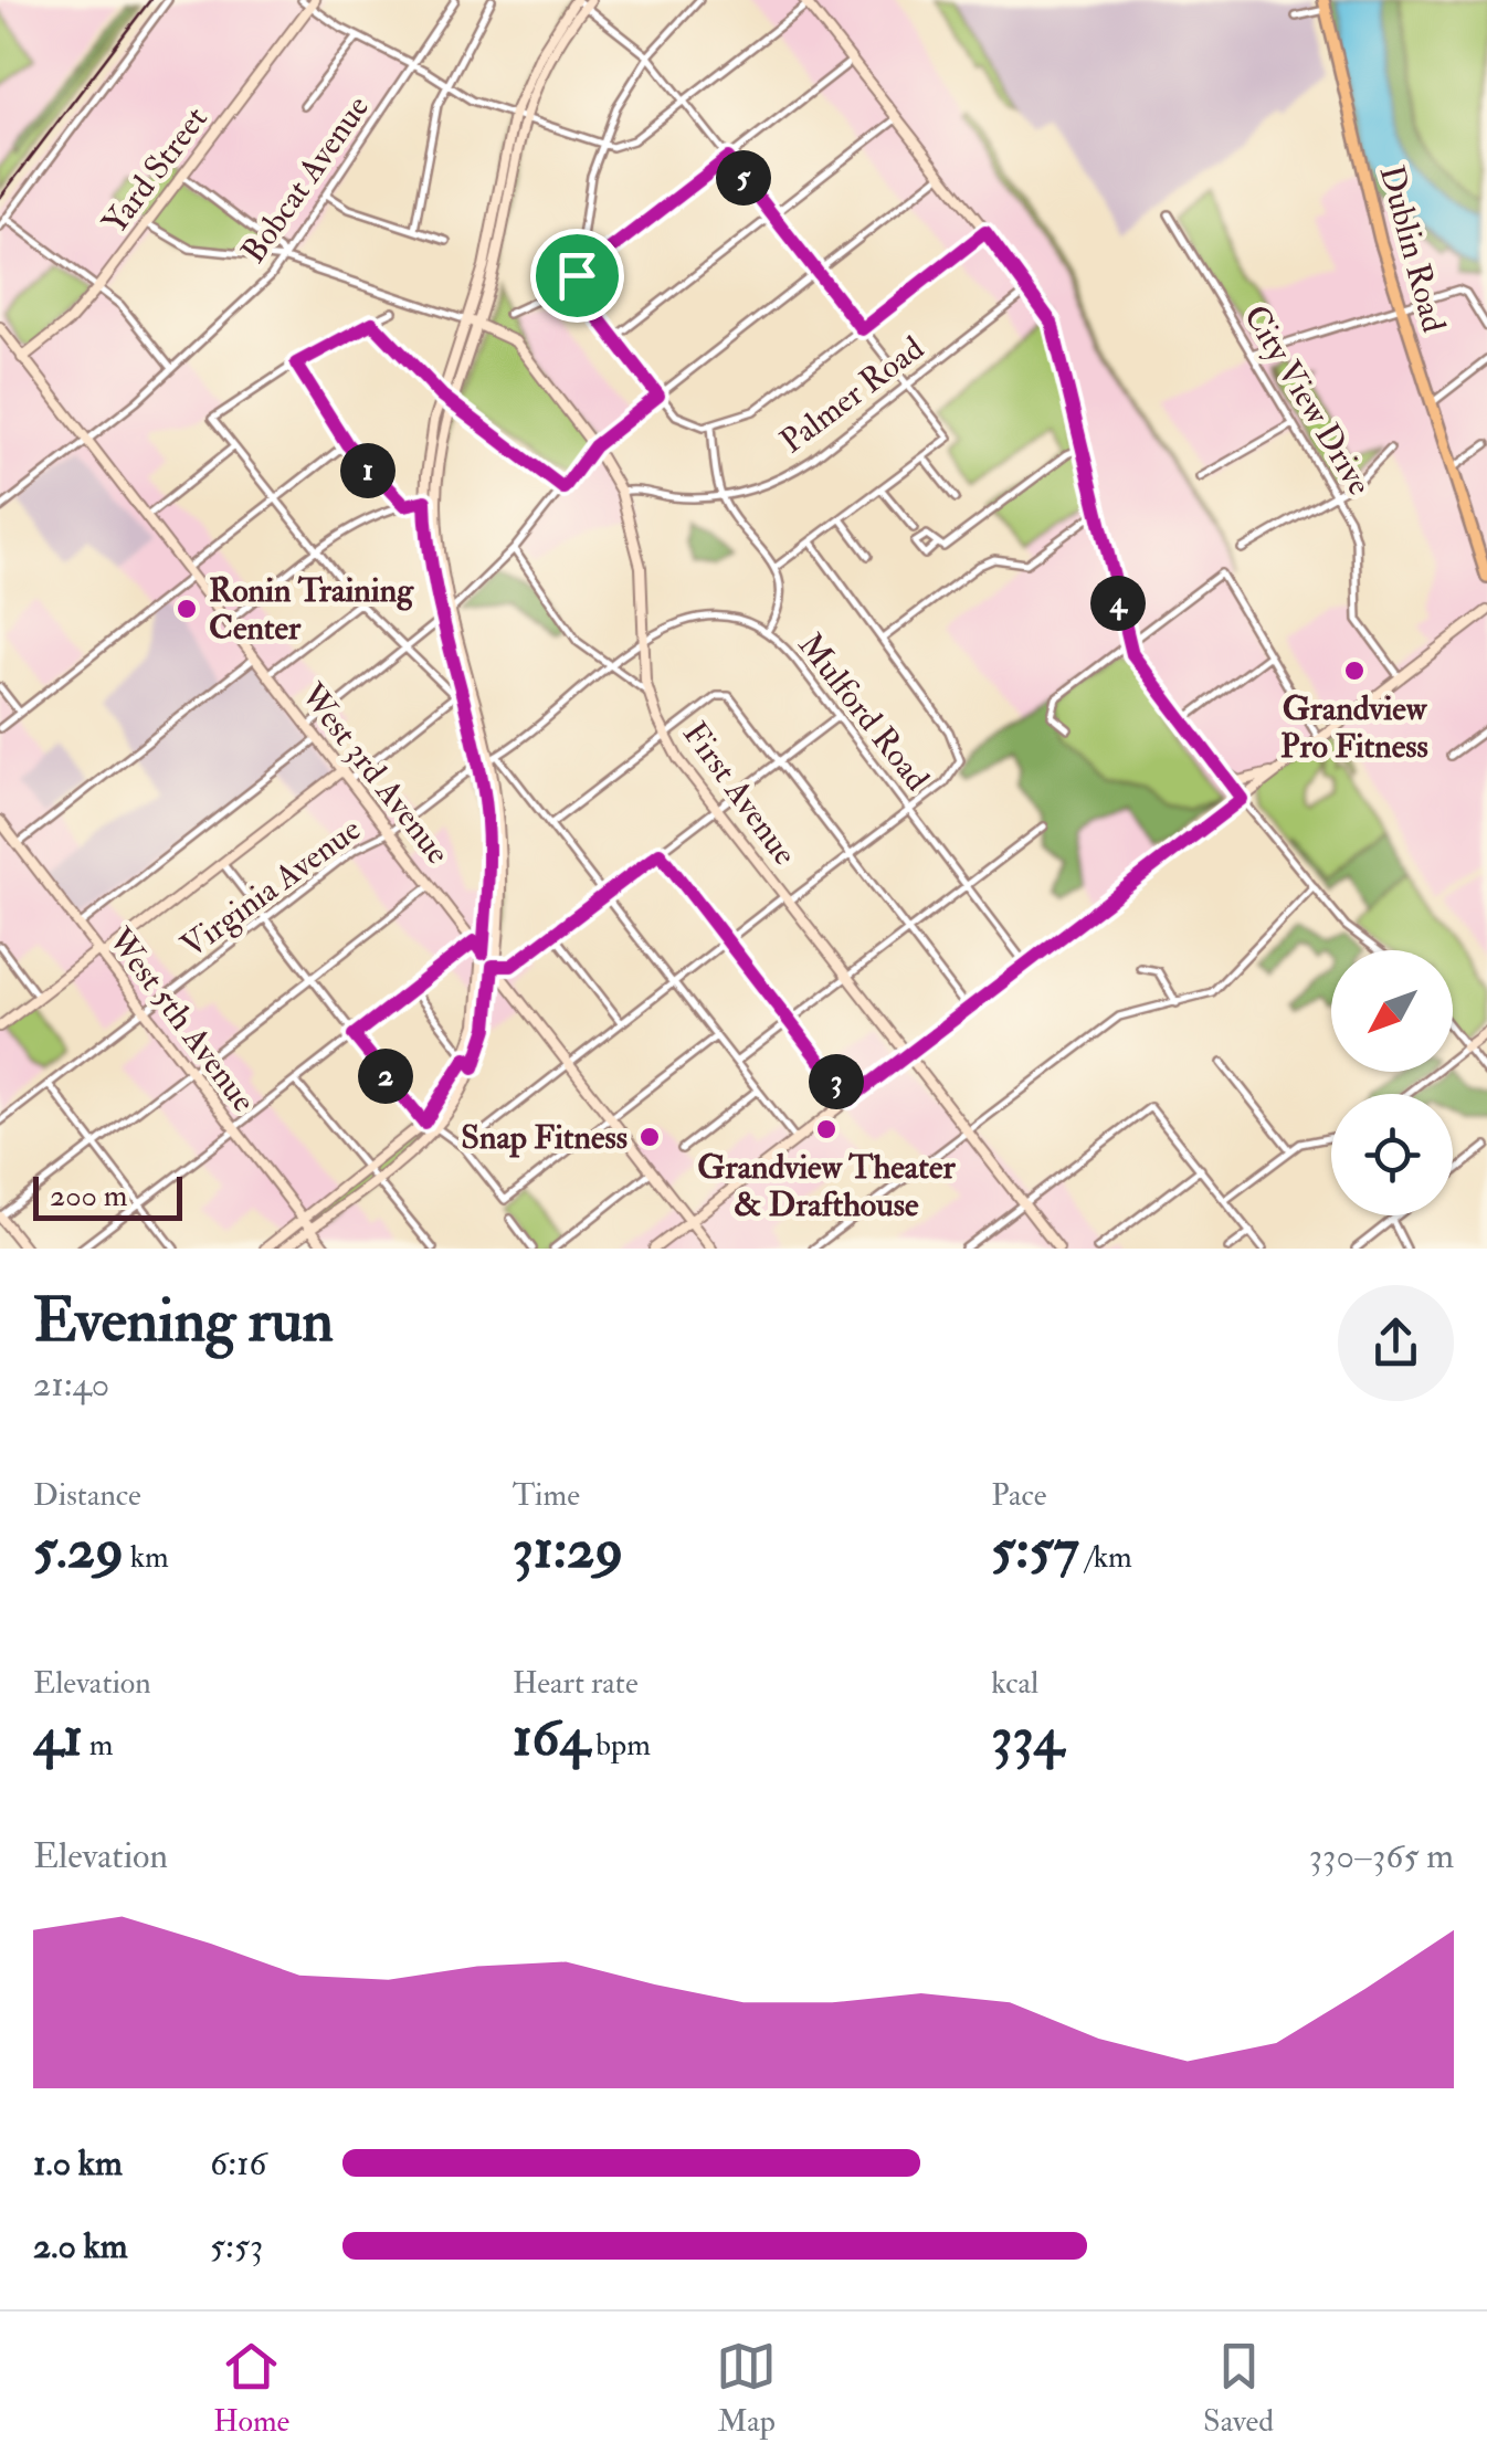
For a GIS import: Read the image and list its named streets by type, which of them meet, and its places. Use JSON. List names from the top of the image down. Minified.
{"streets":{"main road":["Yard Street","Dublin Road","West 3rd Avenue","First Avenue","West 5th Avenue"],"street":["Bobcat Avenue","Palmer Road","City View Drive","Mulford Road","Virginia Avenue"]},"crossings":[["Yard Street","West 3rd Avenue"],["Yard Street","First Avenue"],["Bobcat Avenue","West 3rd Avenue"],["Bobcat Avenue","First Avenue"],["Palmer Road","First Avenue"],["Mulford Road","Virginia Avenue"],["West 3rd Avenue","Virginia Avenue"],["First Avenue","Virginia Avenue"],["Virginia Avenue","West 5th Avenue"]],"places":["Ronin Training Center","Grandview Pro Fitness","Grandview Theater & Drafthouse","Snap Fitness"],"scale_bar":"200 m","north":"bottom left","page":{"pins":["5","1","4","2","3"],"scale":"200 m","heading":["Evening run","21:40"],"stats":[["Distance","5.29 km"],["Time","31:29"],["Pace","5:57 /km"],["Elevation","41 m"],["Heart rate","164 bpm"],["kcal","334"]],"chart":["Elevation","330–365 m"],"list":[{"name":"1.0 km","note":"6:16"},{"name":"2.0 km","note":"5:53"}],"tabs":["Home","Map","Saved"]}}
